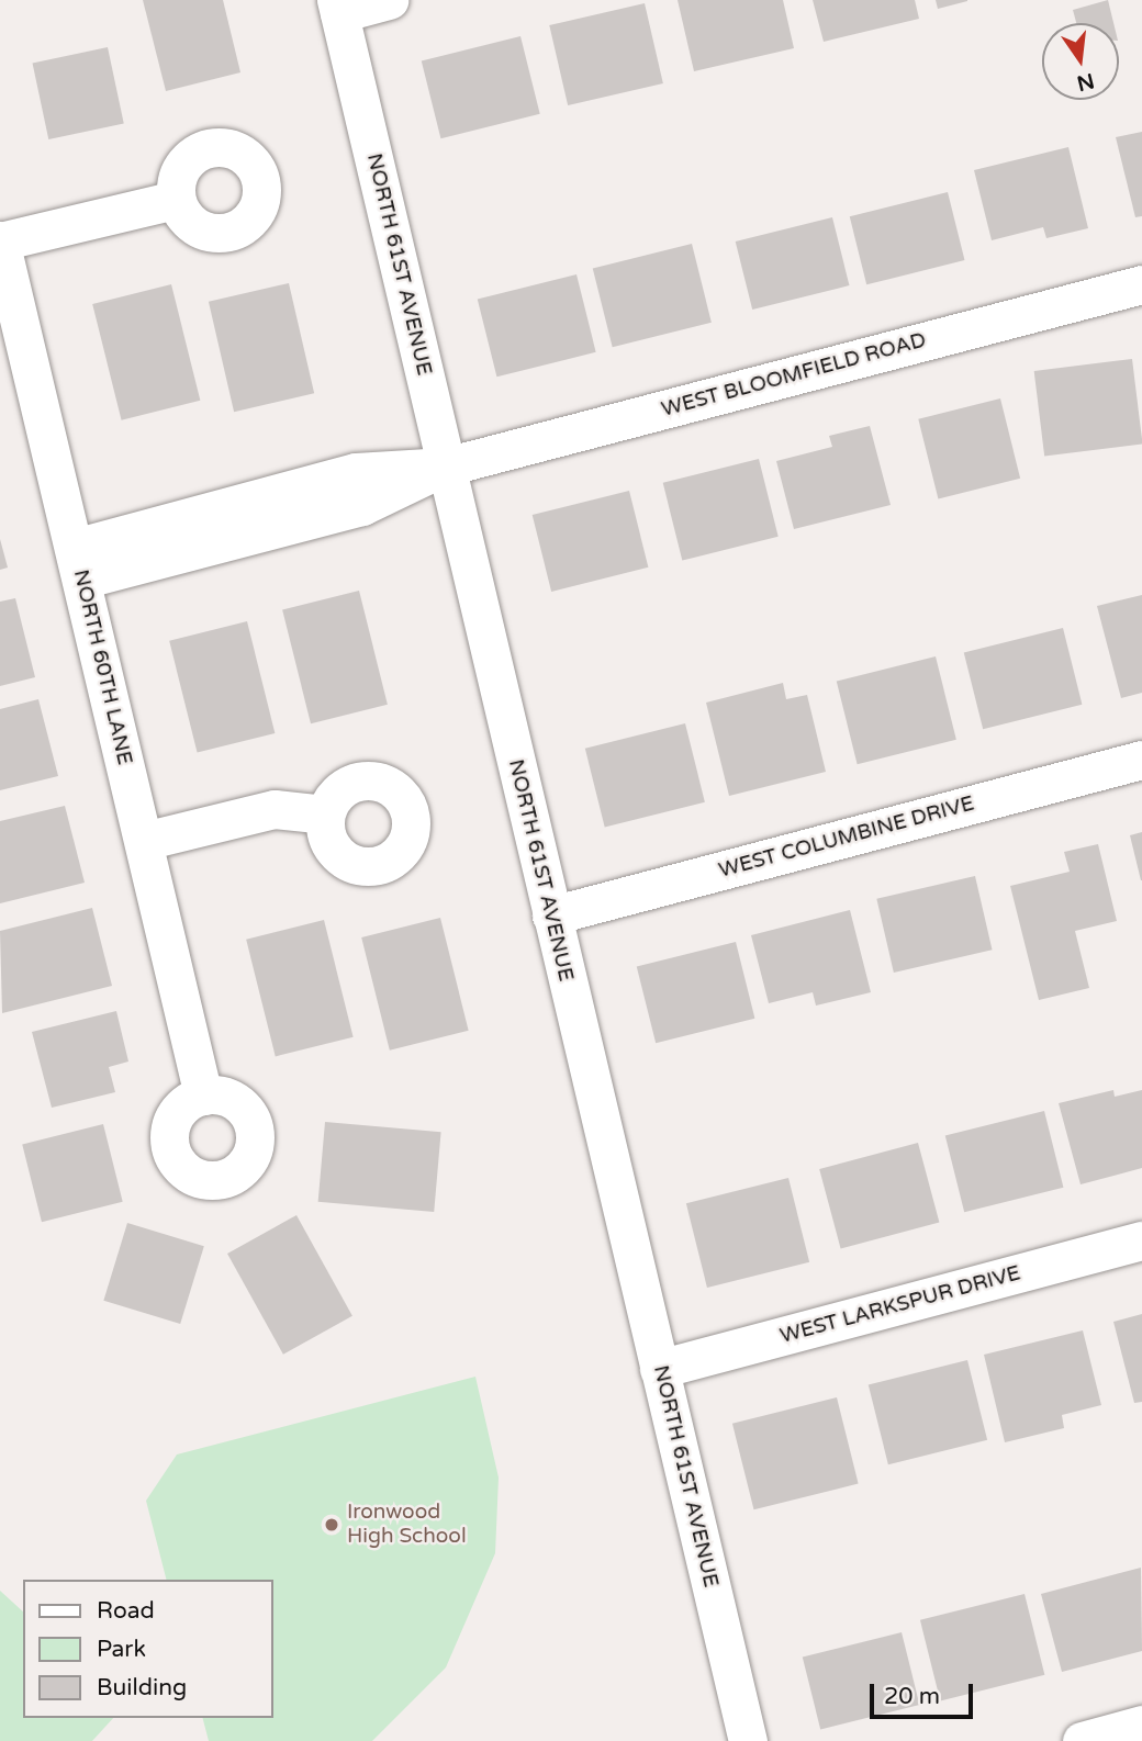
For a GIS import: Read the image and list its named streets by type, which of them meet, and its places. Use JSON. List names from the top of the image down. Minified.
{"streets":{"street":["NORTH 61ST AVENUE","WEST BLOOMFIELD ROAD","NORTH 60TH LANE","WEST COLUMBINE DRIVE","WEST LARKSPUR DRIVE"]},"crossings":[["NORTH 61ST AVENUE","WEST BLOOMFIELD ROAD"],["NORTH 61ST AVENUE","WEST COLUMBINE DRIVE"],["NORTH 61ST AVENUE","WEST LARKSPUR DRIVE"],["WEST BLOOMFIELD ROAD","NORTH 60TH LANE"]],"places":["Ironwood High School"],"legend":["Road","Park","Building"],"scale_bar":"20 m","north":"bottom"}
